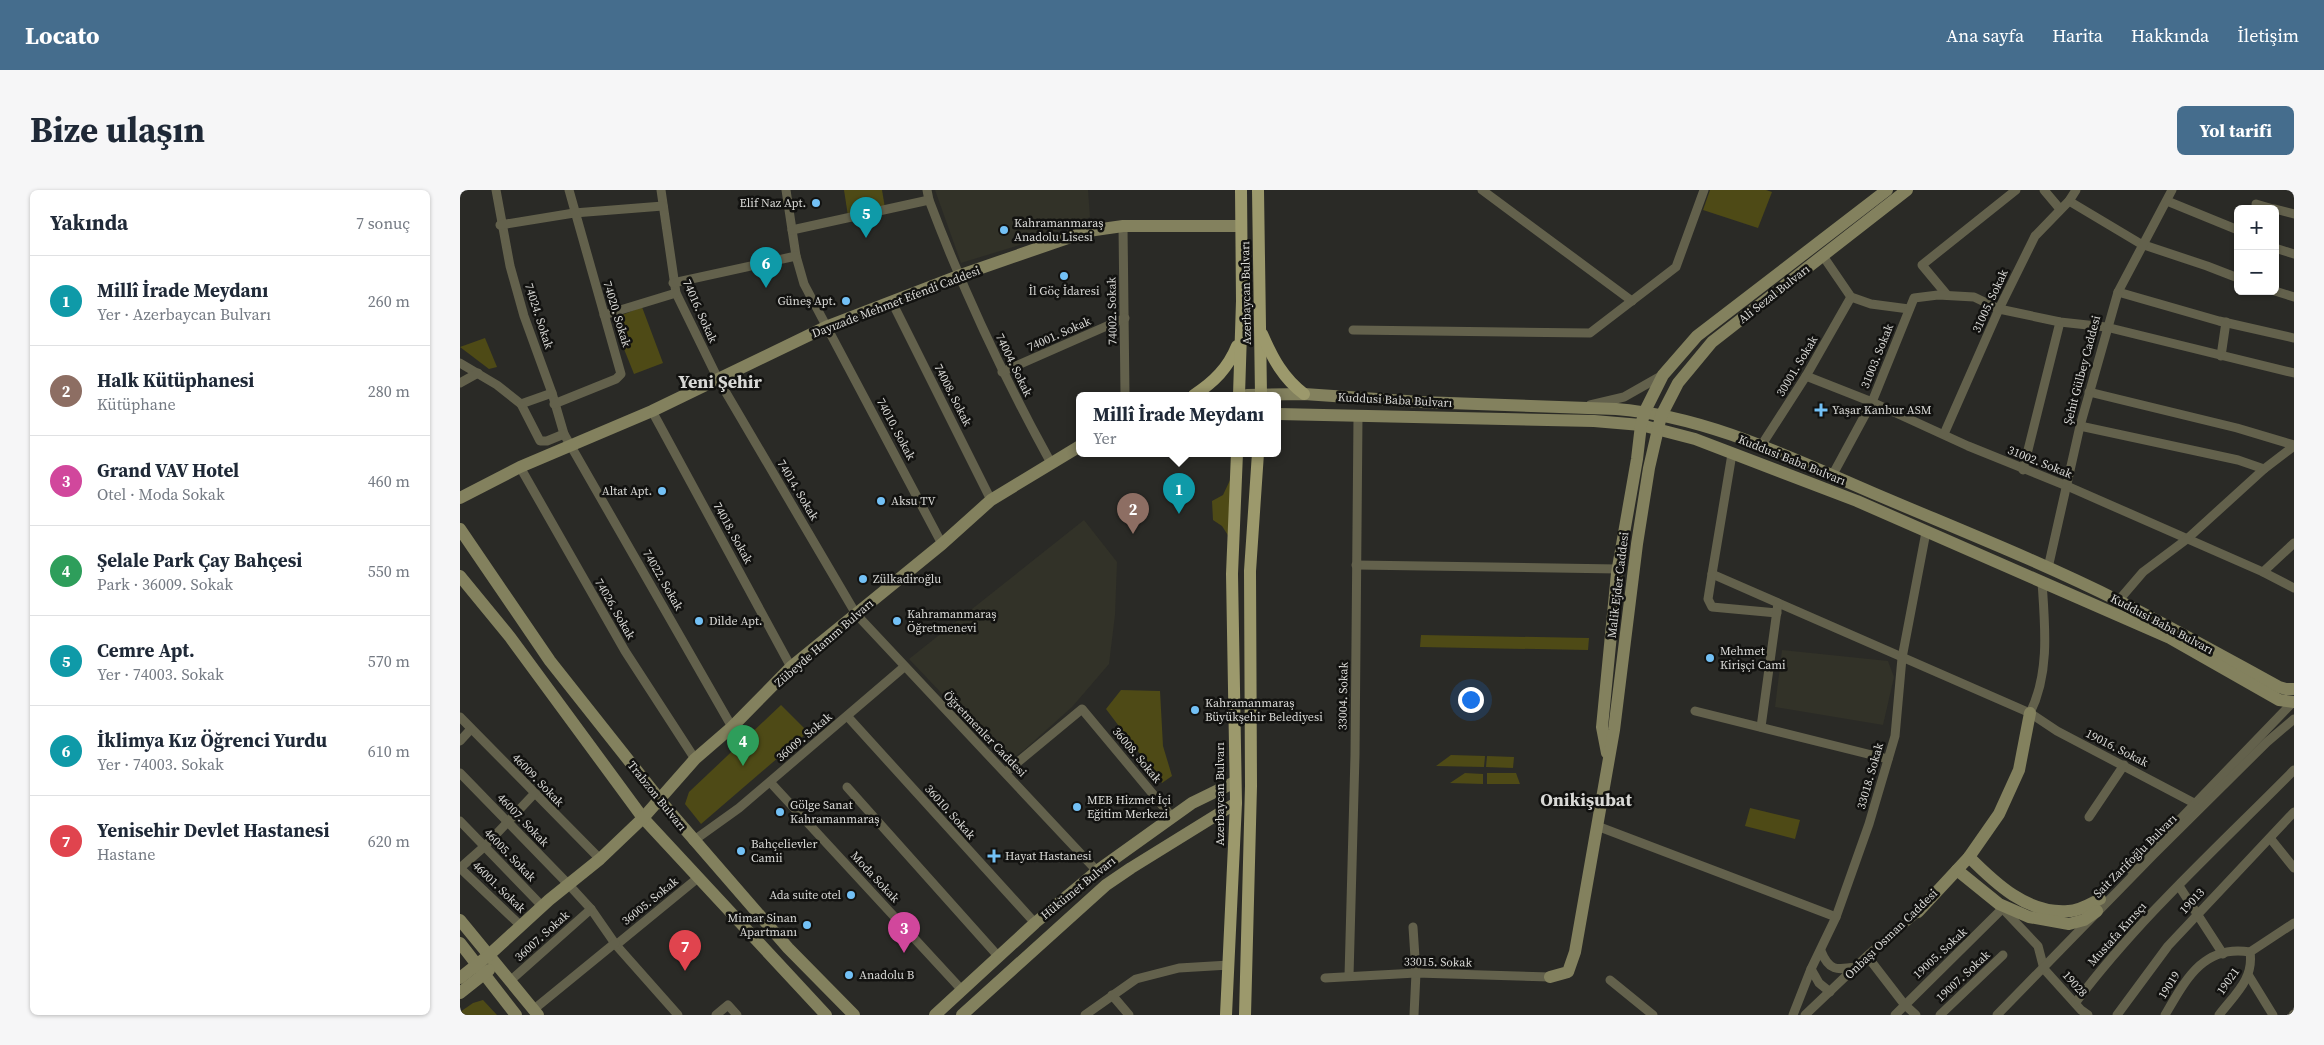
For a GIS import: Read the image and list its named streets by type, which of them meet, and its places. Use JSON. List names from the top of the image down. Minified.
{"streets":{"main road":["Azerbaycan Bulvarı","Ali Sezal Bulvarı","Dayızade Mehmet Efendi Caddesi","Kuddusi Baba Bulvarı","Malik Ejder Caddesi","Zübeyde Hanım Bulvarı","Trabzon Bulvarı","Hükümet Bulvarı","Onbaşı Osman Caddesi"],"street":["31005. Sokak","74016. Sokak","74002. Sokak","74020. Sokak","74024. Sokak","74001. Sokak","31003. Sokak","74004. Sokak","30001. Sokak","Şehit Gülbey Caddesi","74008. Sokak","74010. Sokak","31002. Sokak","74014. Sokak","74018. Sokak","74022. Sokak","74026. Sokak","33004. Sokak","Öğretmenler Caddesi","36009. Sokak","19016. Sokak","36008. Sokak","33018. Sokak","46009. Sokak","36010. Sokak","46007. Sokak","46005. Sokak","Sait Zarifoğlu Bulvarı","Moda Sokak","46001. Sokak","36005. Sokak","19013","Mustafa Kırısçı","36007. Sokak","19005. Sokak","33015. Sokak","19007. Sokak","19021","19028","19019"]},"crossings":[["Azerbaycan Bulvarı","Hükümet Bulvarı"],["Ali Sezal Bulvarı","Kuddusi Baba Bulvarı"],["Ali Sezal Bulvarı","Malik Ejder Caddesi"],["31005. Sokak","31002. Sokak"],["Dayızade Mehmet Efendi Caddesi","74016. Sokak"],["Dayızade Mehmet Efendi Caddesi","74002. Sokak"],["Dayızade Mehmet Efendi Caddesi","74024. Sokak"],["Dayızade Mehmet Efendi Caddesi","74004. Sokak"],["Dayızade Mehmet Efendi Caddesi","74008. Sokak"],["Dayızade Mehmet Efendi Caddesi","74010. Sokak"],["Dayızade Mehmet Efendi Caddesi","74014. Sokak"],["Dayızade Mehmet Efendi Caddesi","74018. Sokak"],["Dayızade Mehmet Efendi Caddesi","74022. Sokak"],["Dayızade Mehmet Efendi Caddesi","74026. Sokak"],["74016. Sokak","74014. Sokak"],["74002. Sokak","74001. Sokak"],["74020. Sokak","74024. Sokak"],["74024. Sokak","74022. Sokak"],["74001. Sokak","74004. Sokak"],["31003. Sokak","Kuddusi Baba Bulvarı"],["31003. Sokak","31002. Sokak"],["74004. Sokak","Zübeyde Hanım Bulvarı"],["30001. Sokak","Kuddusi Baba Bulvarı"],["30001. Sokak","31002. Sokak"],["Şehit Gülbey Caddesi","Kuddusi Baba Bulvarı"],["Şehit Gülbey Caddesi","31002. Sokak"],["74008. Sokak","Zübeyde Hanım Bulvarı"],["Kuddusi Baba Bulvarı","Malik Ejder Caddesi"],["Kuddusi Baba Bulvarı","33004. Sokak"],["Kuddusi Baba Bulvarı","33018. Sokak"],["Kuddusi Baba Bulvarı","Sait Zarifoğlu Bulvarı"],["74010. Sokak","Zübeyde Hanım Bulvarı"],["74014. Sokak","Zübeyde Hanım Bulvarı"],["74014. Sokak","Öğretmenler Caddesi"],["74018. Sokak","Zübeyde Hanım Bulvarı"],["74022. Sokak","Zübeyde Hanım Bulvarı"],["Malik Ejder Caddesi","33015. Sokak"],["74026. Sokak","Zübeyde Hanım Bulvarı"],["Zübeyde Hanım Bulvarı","Öğretmenler Caddesi"],["Zübeyde Hanım Bulvarı","46009. Sokak"],["Zübeyde Hanım Bulvarı","Trabzon Bulvarı"],["Zübeyde Hanım Bulvarı","46007. Sokak"],["Zübeyde Hanım Bulvarı","46005. Sokak"],["Zübeyde Hanım Bulvarı","46001. Sokak"],["33004. Sokak","33015. Sokak"],["Öğretmenler Caddesi","36009. Sokak"],["Öğretmenler Caddesi","36008. Sokak"],["Öğretmenler Caddesi","Hükümet Bulvarı"],["36009. Sokak","Trabzon Bulvarı"],["36009. Sokak","36010. Sokak"],["36009. Sokak","Moda Sokak"],["19016. Sokak","33018. Sokak"],["19016. Sokak","Sait Zarifoğlu Bulvarı"],["19016. Sokak","Onbaşı Osman Caddesi"],["36008. Sokak","Hükümet Bulvarı"],["Trabzon Bulvarı","36005. Sokak"],["36010. Sokak","Hükümet Bulvarı"],["46007. Sokak","36005. Sokak"],["46007. Sokak","36007. Sokak"],["Sait Zarifoğlu Bulvarı","19028"],["Moda Sokak","Hükümet Bulvarı"],["Mustafa Kırısçı","19028"],["19021","19019"]],"districts":["Yeni Şehir","Onikişubat"],"places":{"other":["Elif Naz Apt.","Kahramanmaraş Anadolu Lisesi","İl Göç İdaresi","Güneş Apt.","Altat Apt.","Aksu TV","Zülkadiroğlu","Dilde Apt.","Kahramanmaraş Öğretmenevi","Mehmet Kirişçi Cami","Kahramanmaraş Büyükşehir Belediyesi","MEB Hizmet İçi Eğitim Merkezi","Gölge Sanat Kahramanmaraş","Bahçelievler Camii","Ada suite otel","Mimar Sinan Apartmanı","Anadolu B"],"health":["Yaşar Kanbur ASM","Hayat Hastanesi"]},"page":{"header":"Locato","nav":["Ana sayfa","Harita","Hakkında","İletişim"],"title":"Bize ulaşın","buttons":"Yol tarifi","heading":["Yakında","7 sonuç"],"pins":["5","6","1","2","4","3","7"],"map_buttons":["+","−"],"list":[{"mark":"1","name":"Millî İrade Meydanı","note":"Yer · Azerbaycan Bulvarı","value":"260 m"},{"mark":"2","name":"Halk Kütüphanesi","note":"Kütüphane","value":"280 m"},{"mark":"3","name":"Grand VAV Hotel","note":"Otel · Moda Sokak","value":"460 m"},{"mark":"4","name":"Şelale Park Çay Bahçesi","note":"Park · 36009. Sokak","value":"550 m"},{"mark":"5","name":"Cemre Apt.","note":"Yer · 74003. Sokak","value":"570 m"},{"mark":"6","name":"İklimya Kız Öğrenci Yurdu","note":"Yer · 74003. Sokak","value":"610 m"},{"mark":"7","name":"Yenisehir Devlet Hastanesi","note":"Hastane","value":"620 m"}],"popup":["Millî İrade Meydanı","Yer"]}}
